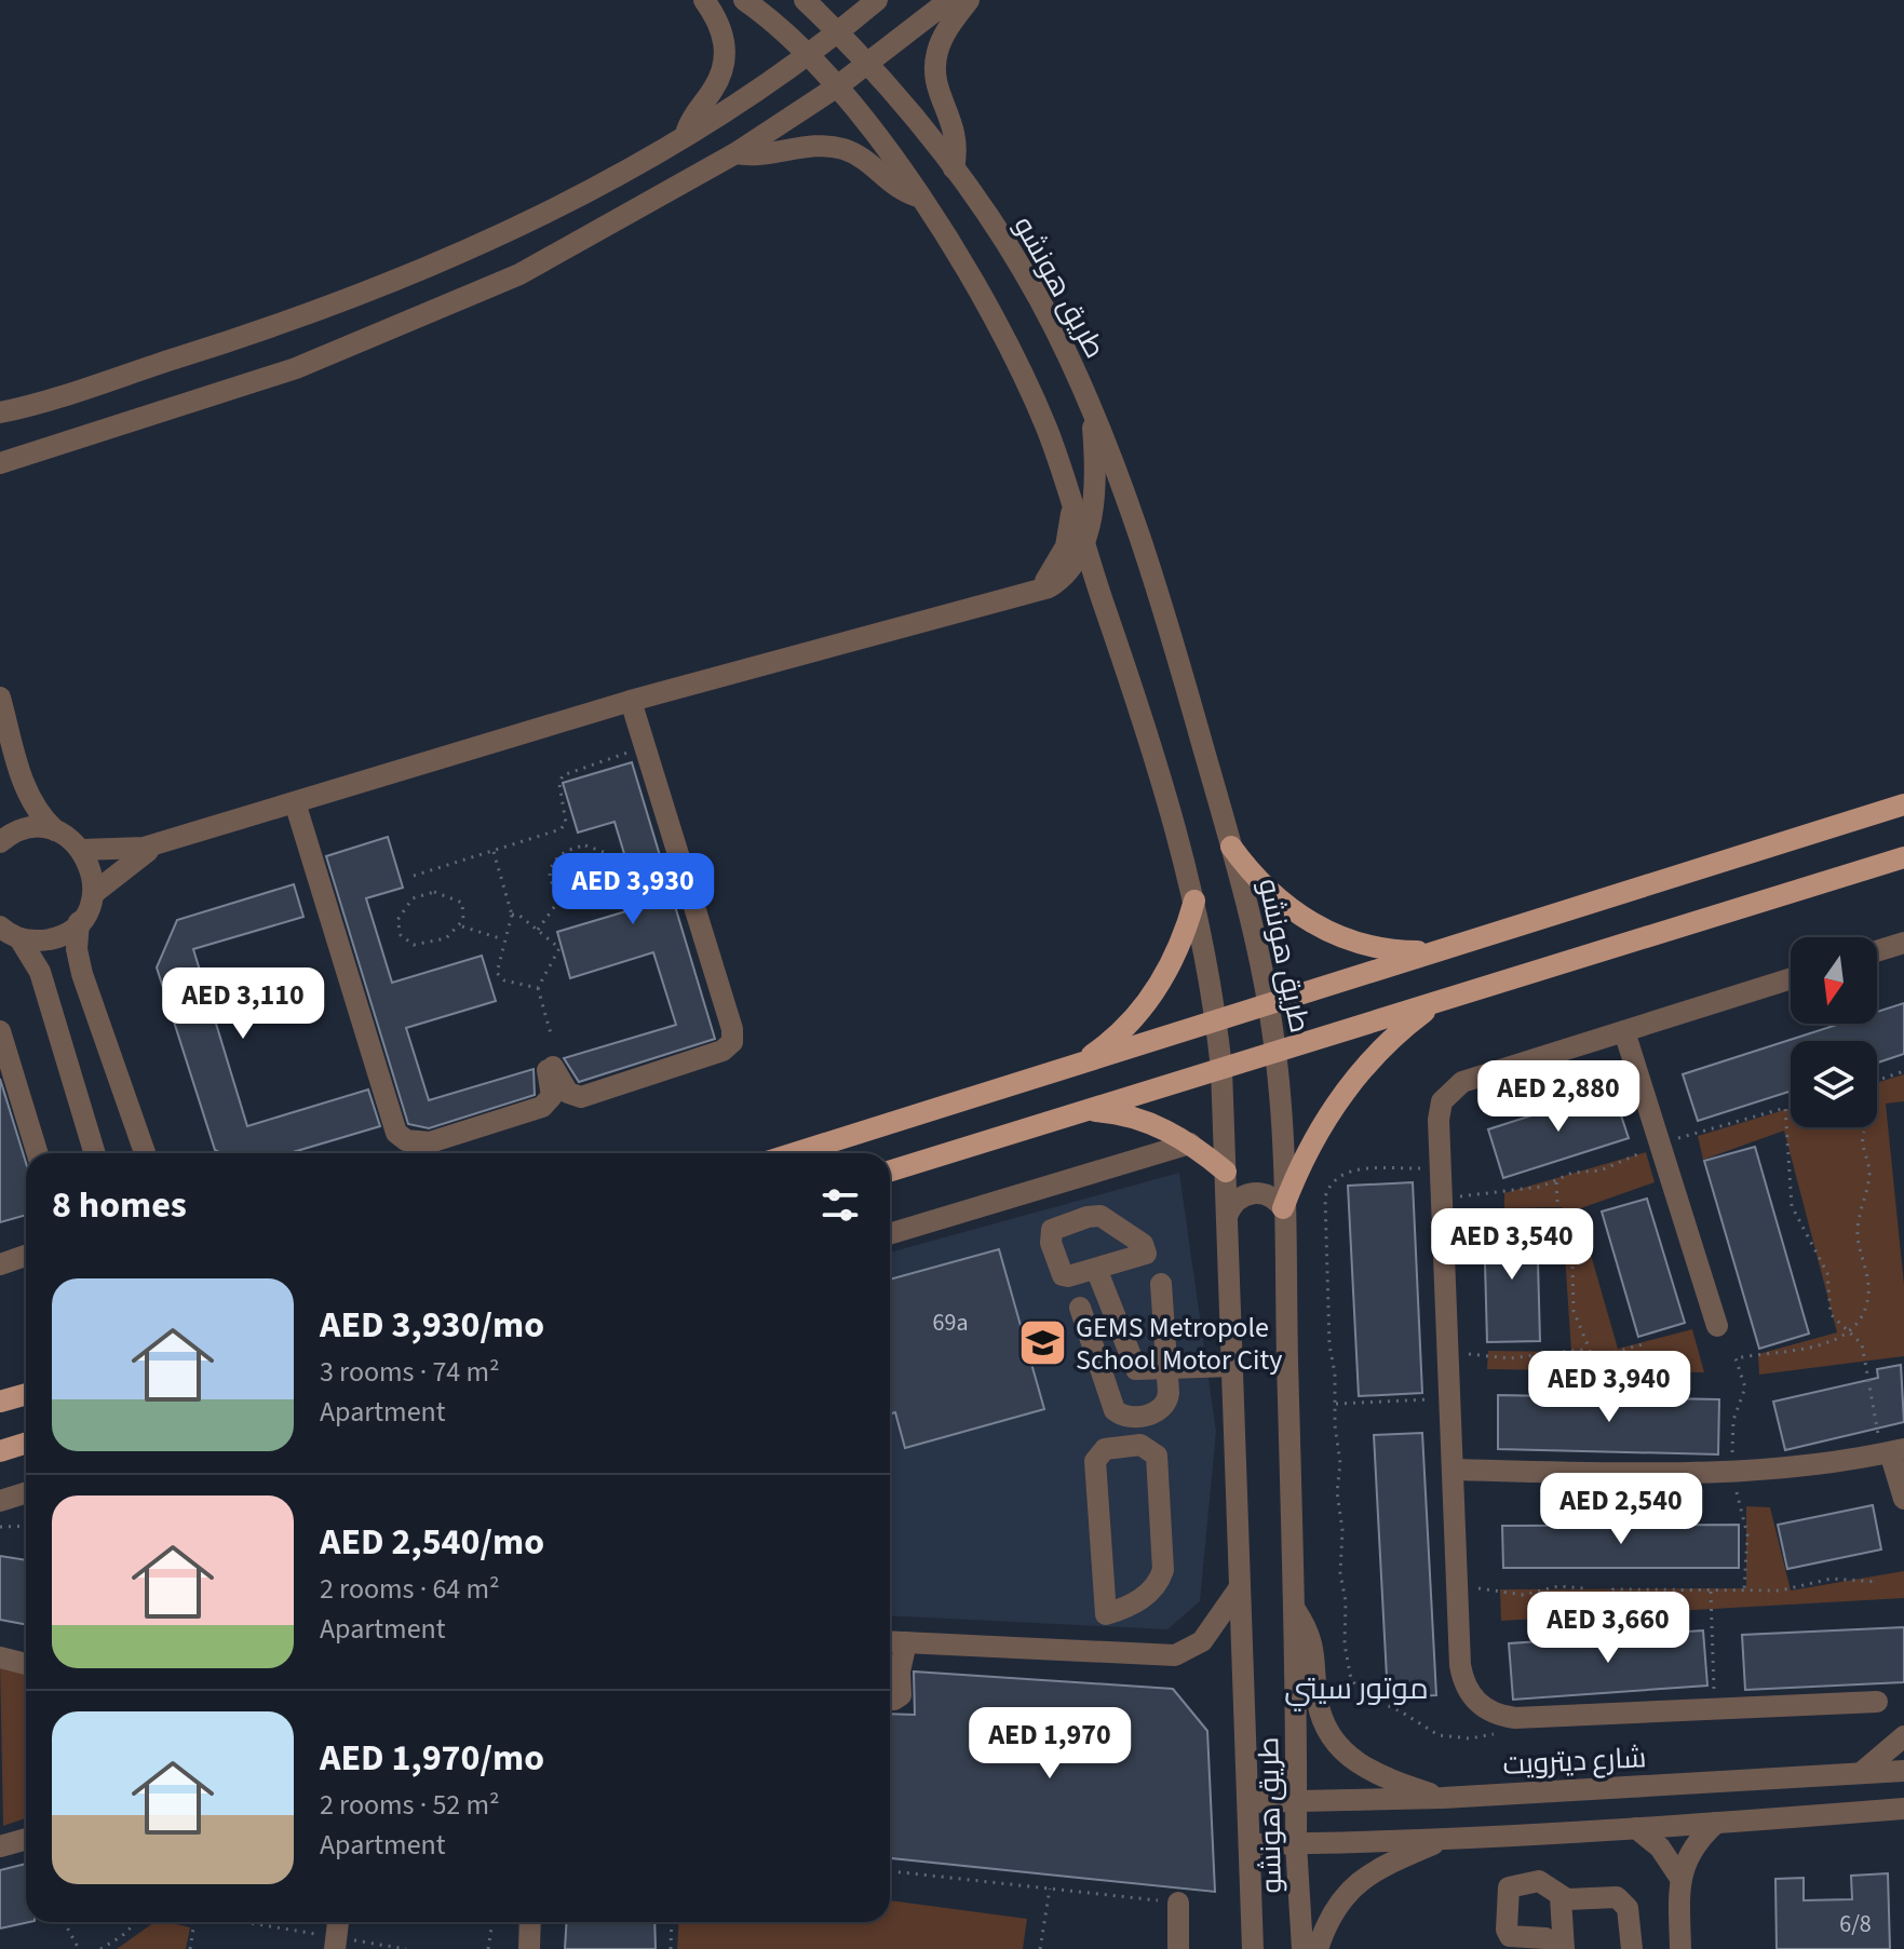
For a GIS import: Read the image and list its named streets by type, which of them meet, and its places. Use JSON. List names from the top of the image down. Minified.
{"streets":{"street":["طريق هونشو","شارع ديترويت"]},"crossings":[["طريق هونشو","شارع ديترويت"]],"districts":["موتور سيتي"],"places":{"school or university":["GEMS Metropole School Motor City"]},"house_numbers":["69a","6/8"],"north":"bottom","page":{"price":["AED 3,930","AED 3,110","AED 2,880","AED 3,540","AED 3,940","AED 2,540","AED 3,660","AED 1,970"],"heading":"8 homes","list":[{"name":"AED 3,930/mo","note":"3 rooms · 74 m² · Apartment"},{"name":"AED 2,540/mo","note":"2 rooms · 64 m² · Apartment"},{"name":"AED 1,970/mo","note":"2 rooms · 52 m² · Apartment"}]}}
